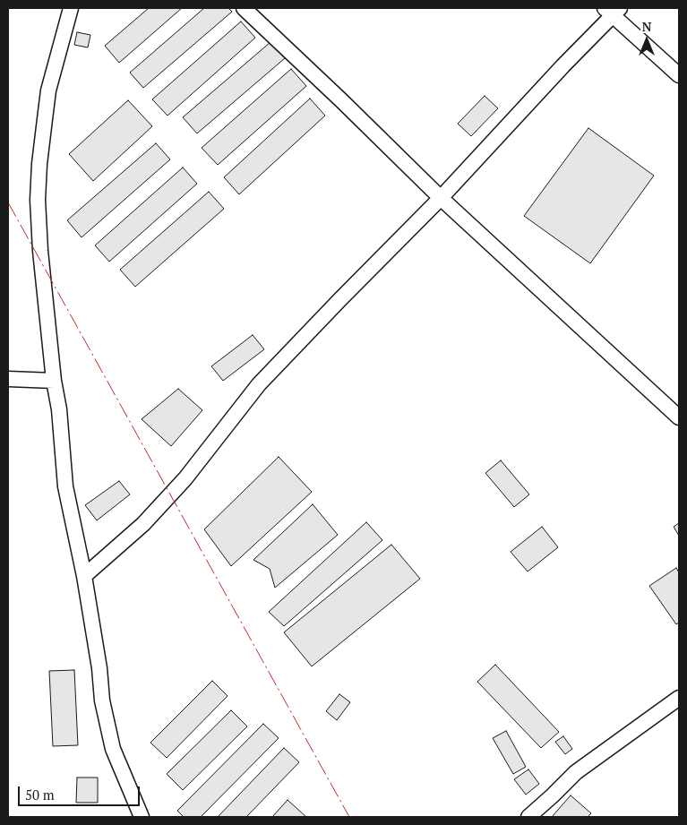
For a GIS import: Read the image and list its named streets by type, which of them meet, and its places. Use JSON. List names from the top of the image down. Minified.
{"scale_bar":"50 m","north":"top"}
